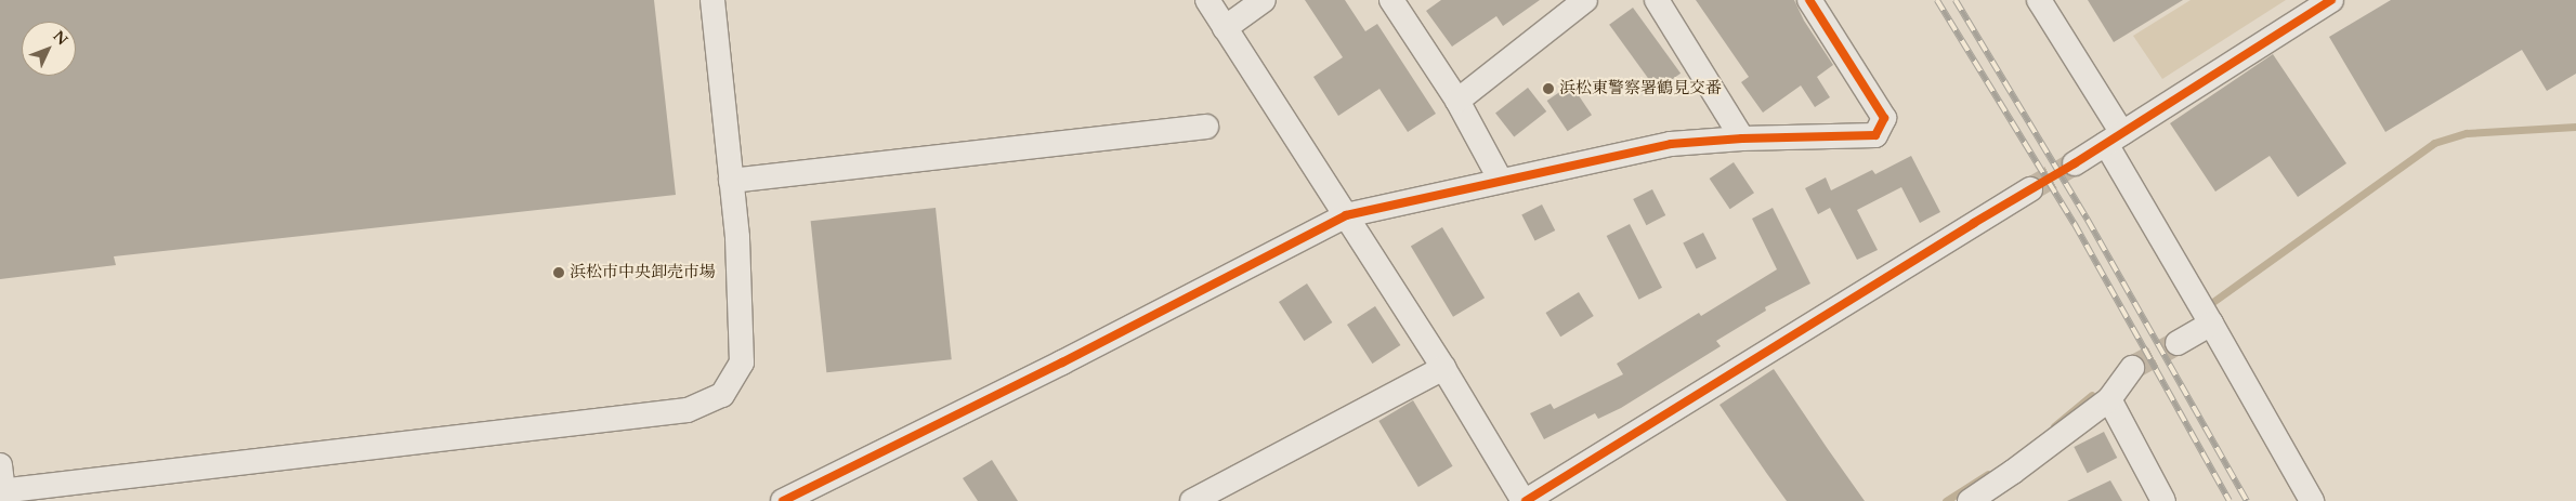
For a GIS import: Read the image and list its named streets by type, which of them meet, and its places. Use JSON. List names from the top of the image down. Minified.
{"places":["浜松東警察署鶴見交番","浜松市中央卸売市場"],"north":"top right"}
